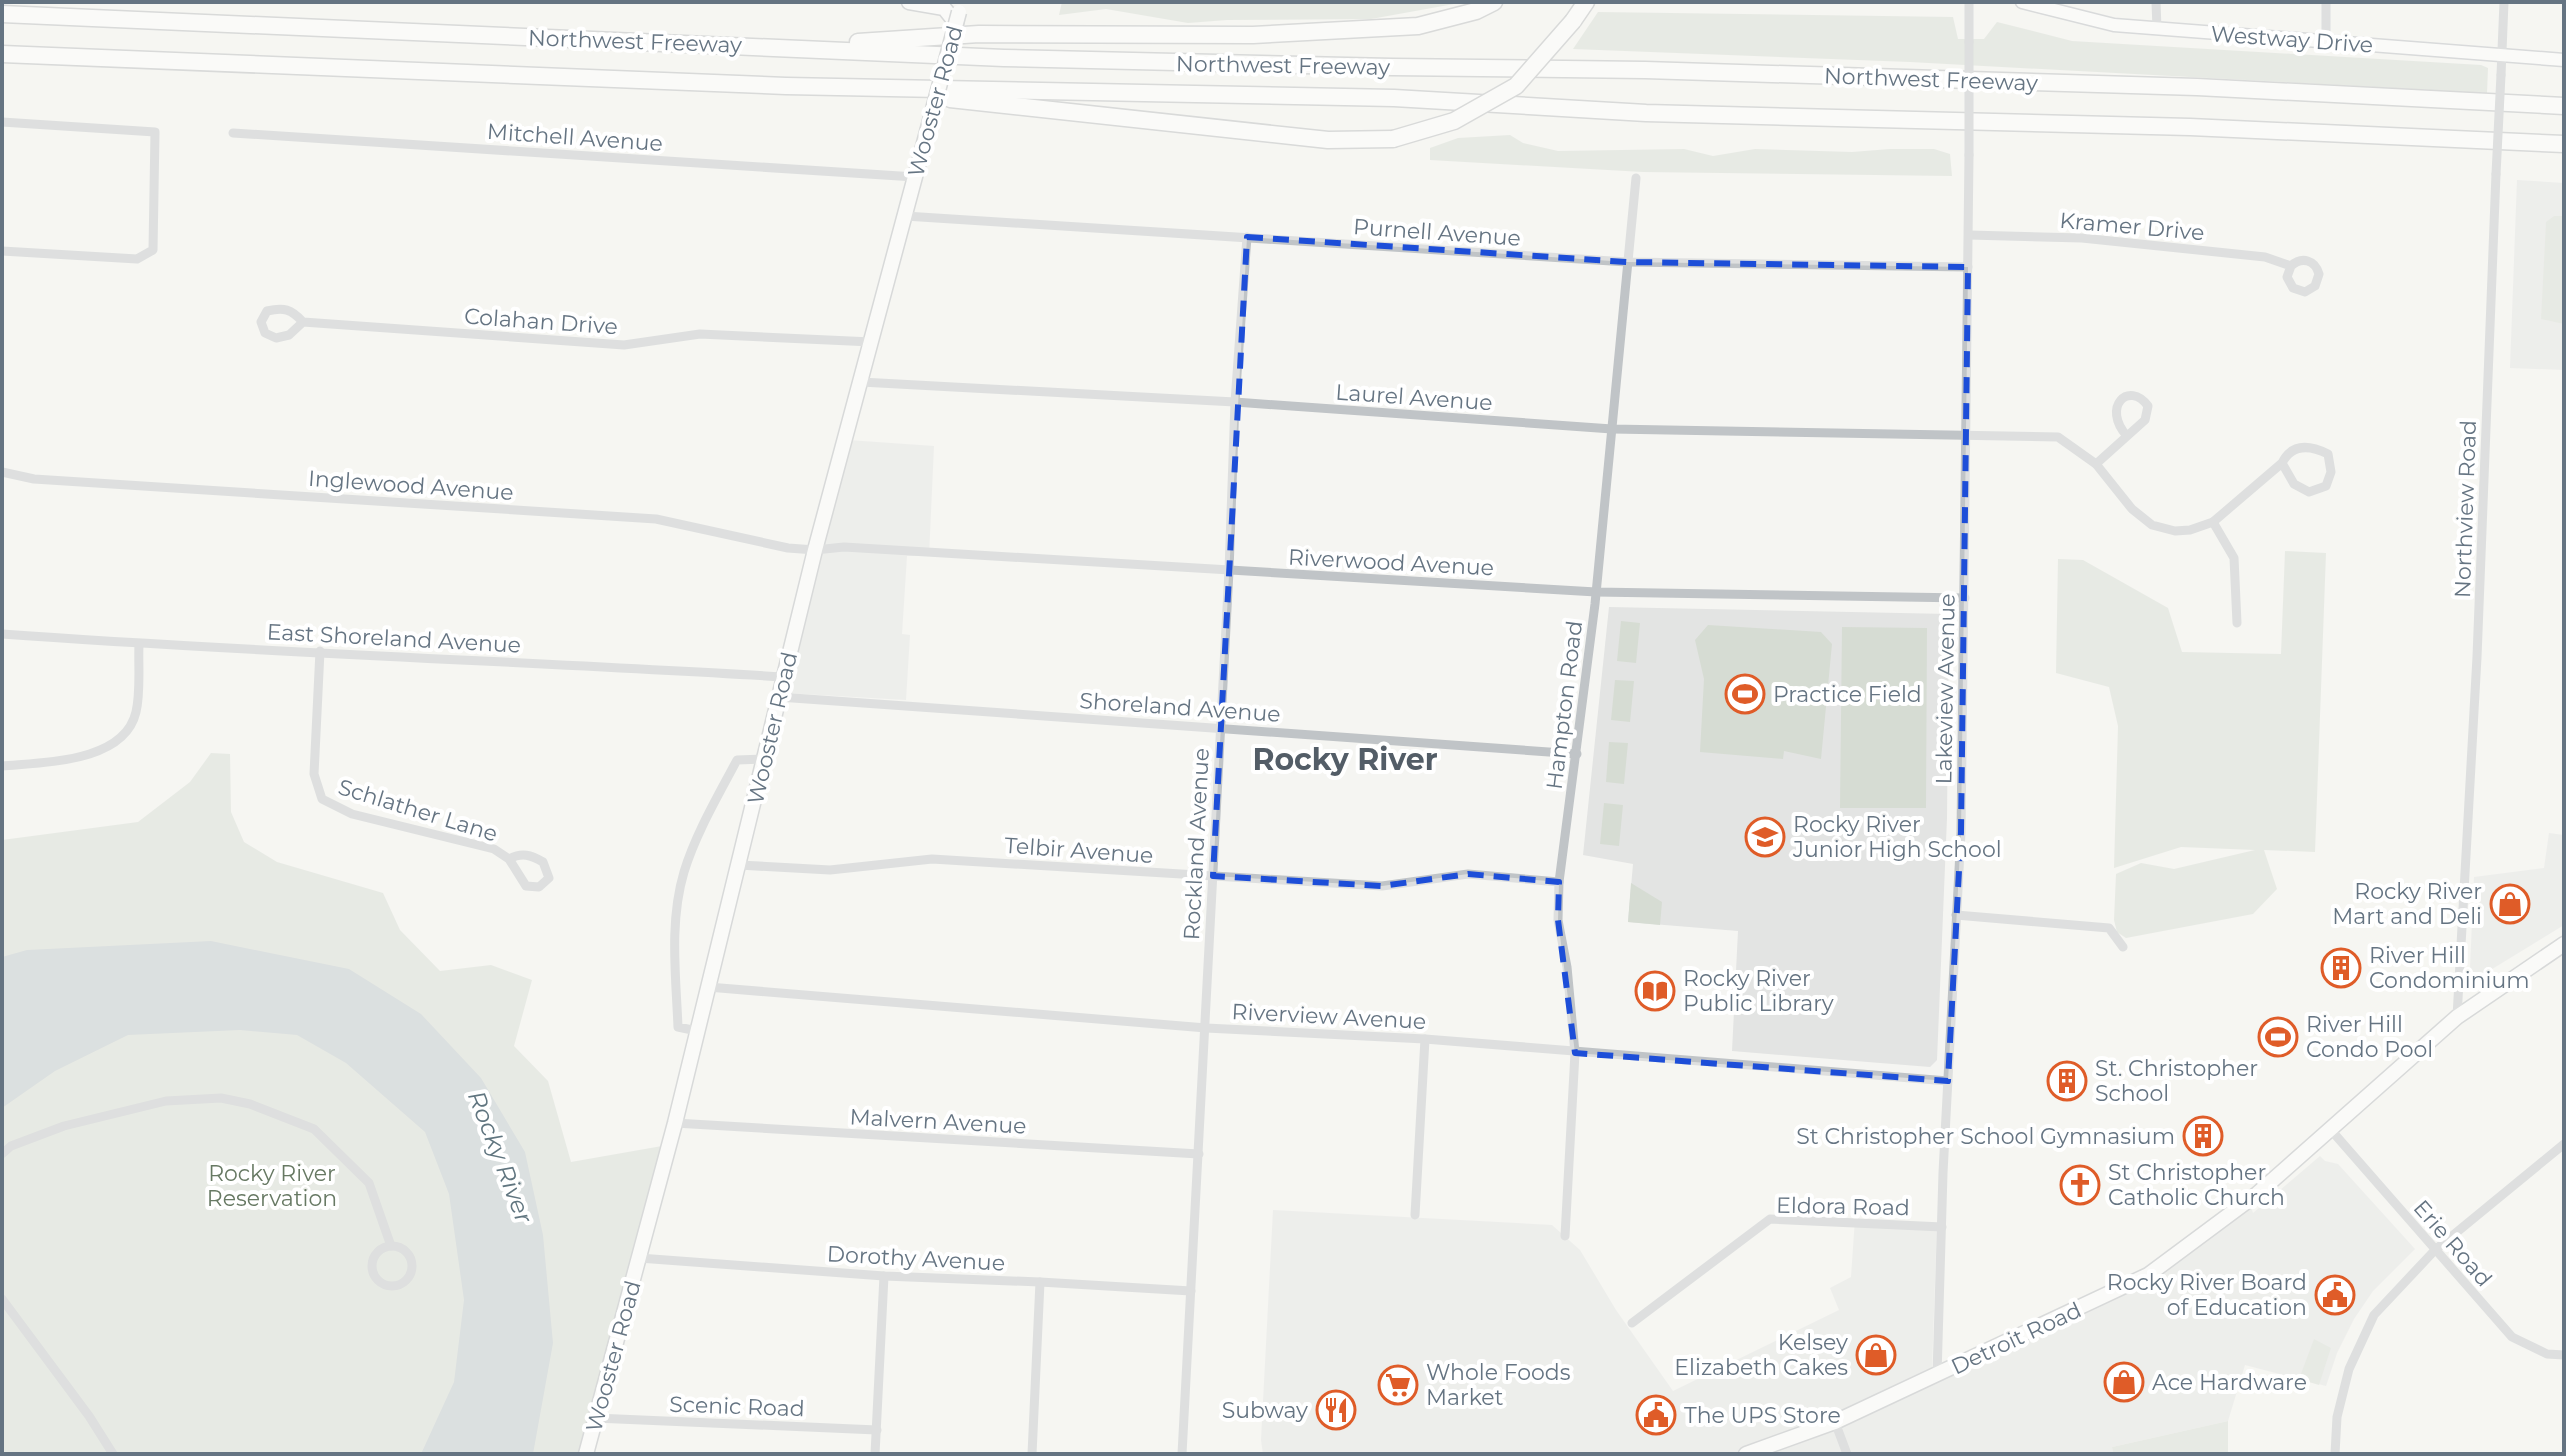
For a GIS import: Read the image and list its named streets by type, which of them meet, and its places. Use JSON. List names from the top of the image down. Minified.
{"streets":{"highway":["Northwest Freeway"],"main road":["Westway Drive","Wooster Road","Detroit Road"],"street":["Mitchell Avenue","Kramer Drive","Purnell Avenue","Colahan Drive","Laurel Avenue","Inglewood Avenue","Northview Road","Riverwood Avenue","East Shoreland Avenue","Lakeview Avenue","Hampton Road","Shoreland Avenue","Schlather Lane","Rockland Avenue","Telbir Avenue","Riverview Avenue","Malvern Avenue","Eldora Road","Erie Road","Dorothy Avenue","Scenic Road"]},"crossings":[["Westway Drive","Northview Road"],["Wooster Road","Mitchell Avenue"],["Wooster Road","Purnell Avenue"],["Wooster Road","Colahan Drive"],["Wooster Road","Laurel Avenue"],["Wooster Road","Inglewood Avenue"],["Wooster Road","Riverwood Avenue"],["Wooster Road","East Shoreland Avenue"],["Wooster Road","Shoreland Avenue"],["Wooster Road","Telbir Avenue"],["Wooster Road","Riverview Avenue"],["Wooster Road","Malvern Avenue"],["Wooster Road","Dorothy Avenue"],["Wooster Road","Scenic Road"],["Kramer Drive","Lakeview Avenue"],["Purnell Avenue","Lakeview Avenue"],["Purnell Avenue","Hampton Road"],["Purnell Avenue","Rockland Avenue"],["Laurel Avenue","Lakeview Avenue"],["Laurel Avenue","Hampton Road"],["Laurel Avenue","Rockland Avenue"],["Inglewood Avenue","Riverwood Avenue"],["Northview Road","Detroit Road"],["Riverwood Avenue","Lakeview Avenue"],["Riverwood Avenue","Hampton Road"],["Riverwood Avenue","Rockland Avenue"],["East Shoreland Avenue","Schlather Lane"],["Lakeview Avenue","Riverview Avenue"],["Lakeview Avenue","Eldora Road"],["Lakeview Avenue","Detroit Road"],["Hampton Road","Shoreland Avenue"],["Hampton Road","Telbir Avenue"],["Hampton Road","Riverview Avenue"],["Shoreland Avenue","Rockland Avenue"],["Rockland Avenue","Telbir Avenue"],["Rockland Avenue","Riverview Avenue"],["Rockland Avenue","Malvern Avenue"],["Rockland Avenue","Dorothy Avenue"],["Erie Road","Detroit Road"]],"districts":["Rocky River"],"water":["Rocky River"],"parks":["Rocky River Reservation"],"places":{"sports":["Practice Field","River Hill Condo Pool"],"school or university":["Rocky River Junior High School"],"shop":["Rocky River Mart and Deli","Kelsey Elizabeth Cakes","Ace Hardware"],"building":["River Hill Condominium","St. Christopher School","St Christopher School Gymnasium"],"library":["Rocky River Public Library"],"church":["St Christopher Catholic Church"],"public building":["Rocky River Board of Education","The UPS Store"],"supermarket":["Whole Foods Market"],"restaurant":["Subway"]}}
